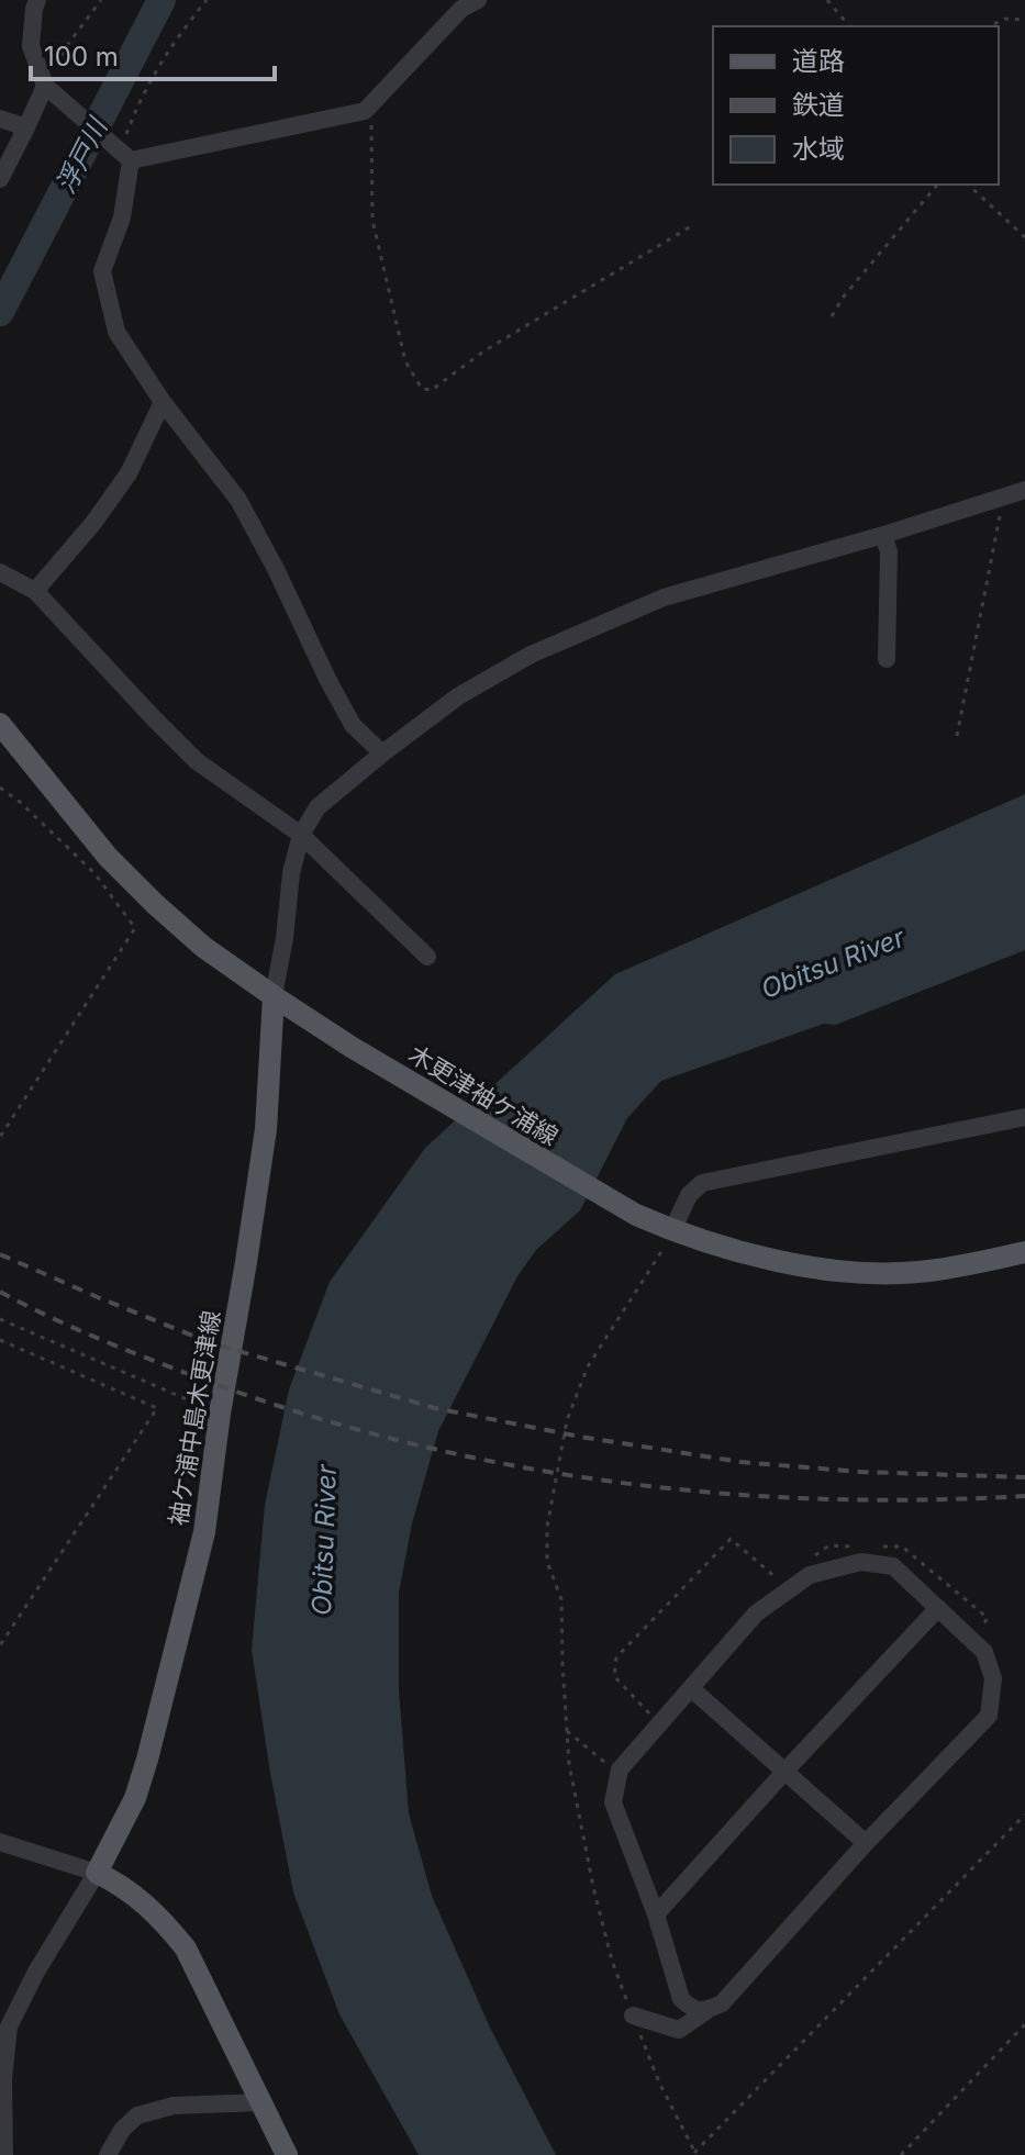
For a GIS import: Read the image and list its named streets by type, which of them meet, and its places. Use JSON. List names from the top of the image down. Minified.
{"streets":{"main road":["木更津袖ケ浦線","袖ケ浦中島木更津線"]},"crossings":[["木更津袖ケ浦線","袖ケ浦中島木更津線"]],"water":["浮戸川","Obitsu River"],"legend":["道路","鉄道","水域"],"scale_bar":"100 m"}
